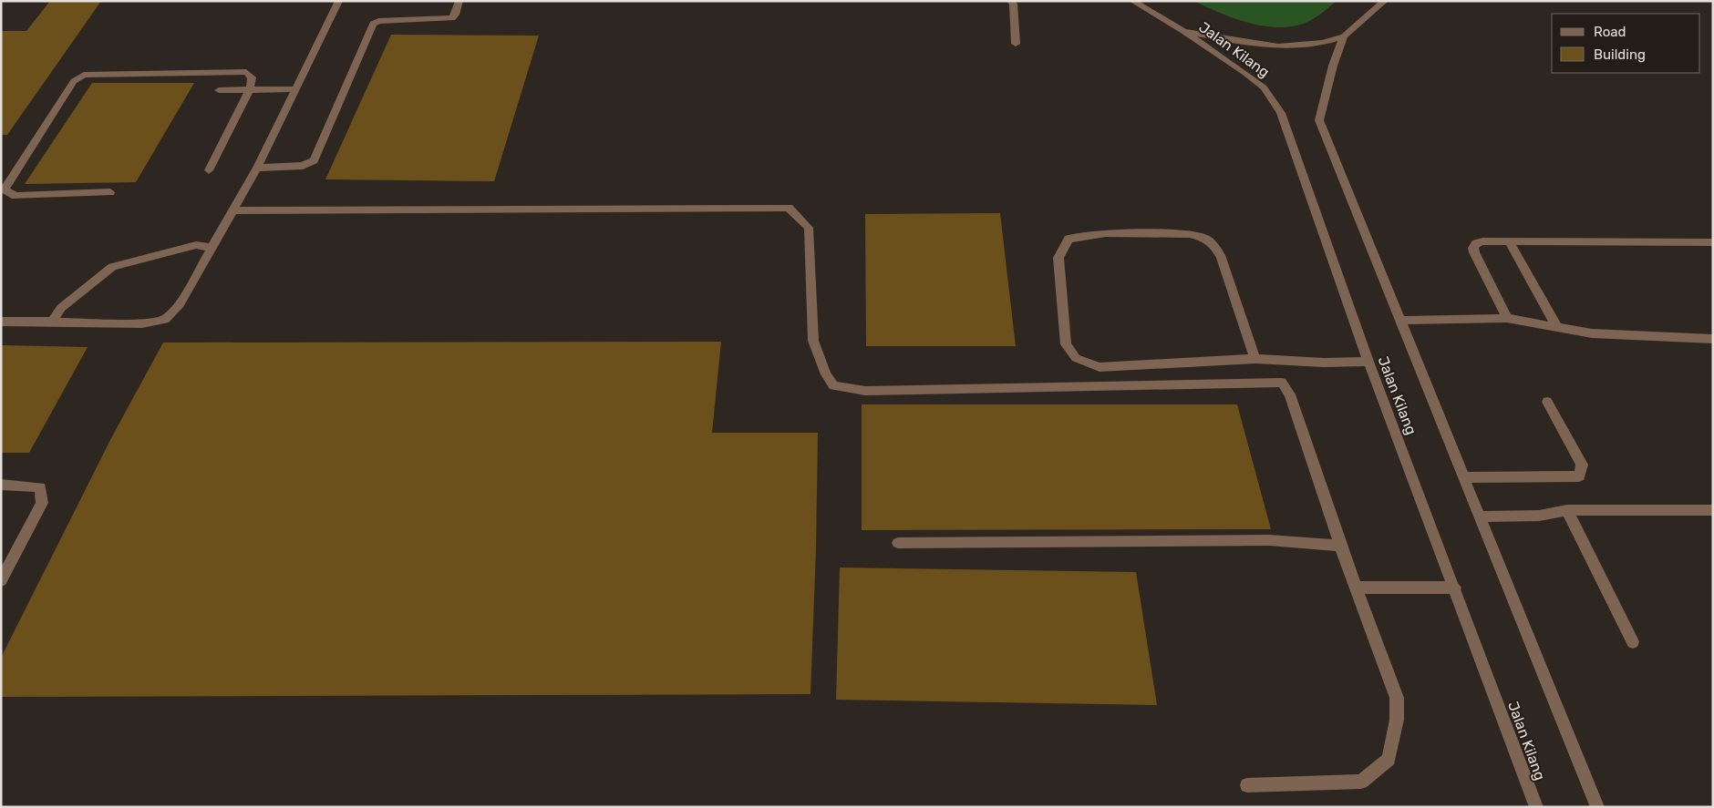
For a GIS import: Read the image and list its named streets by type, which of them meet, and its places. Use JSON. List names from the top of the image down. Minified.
{"streets":{"street":["Jalan Kilang"]},"legend":["Road","Building"]}
